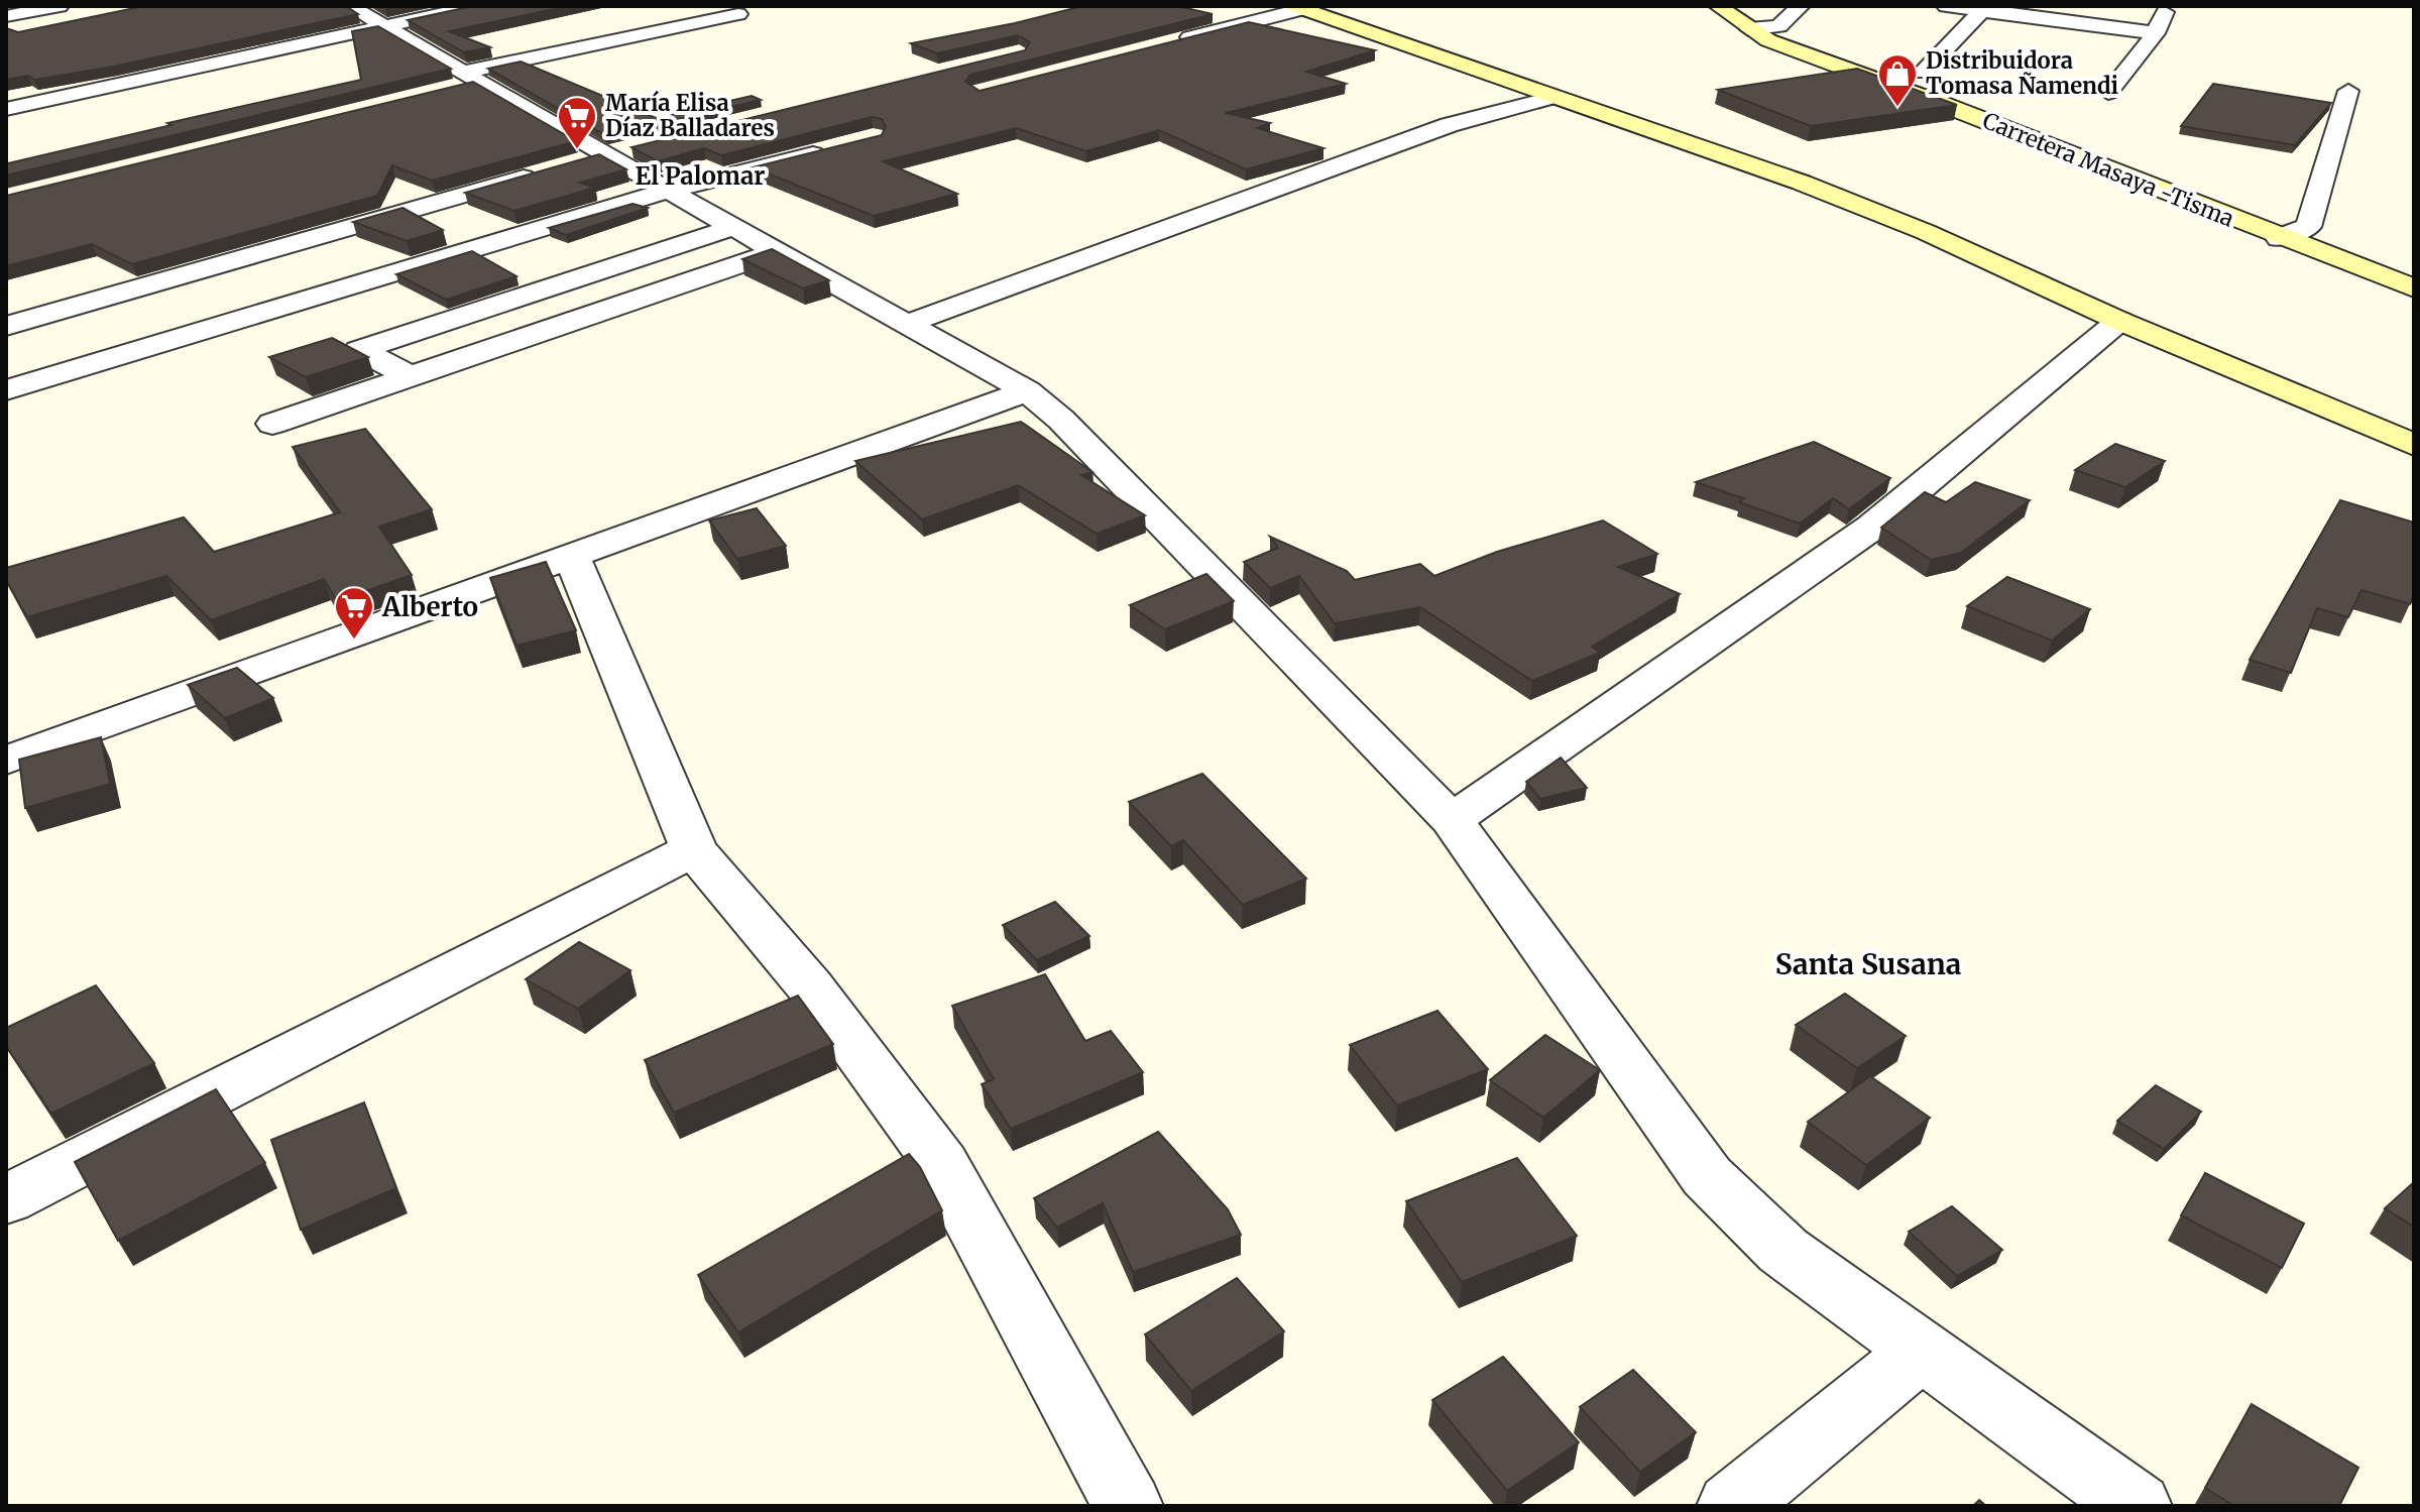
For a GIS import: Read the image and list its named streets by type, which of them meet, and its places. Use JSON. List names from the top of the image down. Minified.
{"streets":{"street":["Carretera Masaya -Tisma"]},"districts":["El Palomar","Santa Susana"],"places":{"shop":["Distribuidora Tomasa Ñamendi"],"supermarket":["María Elisa Díaz Balladares","Alberto"]}}
